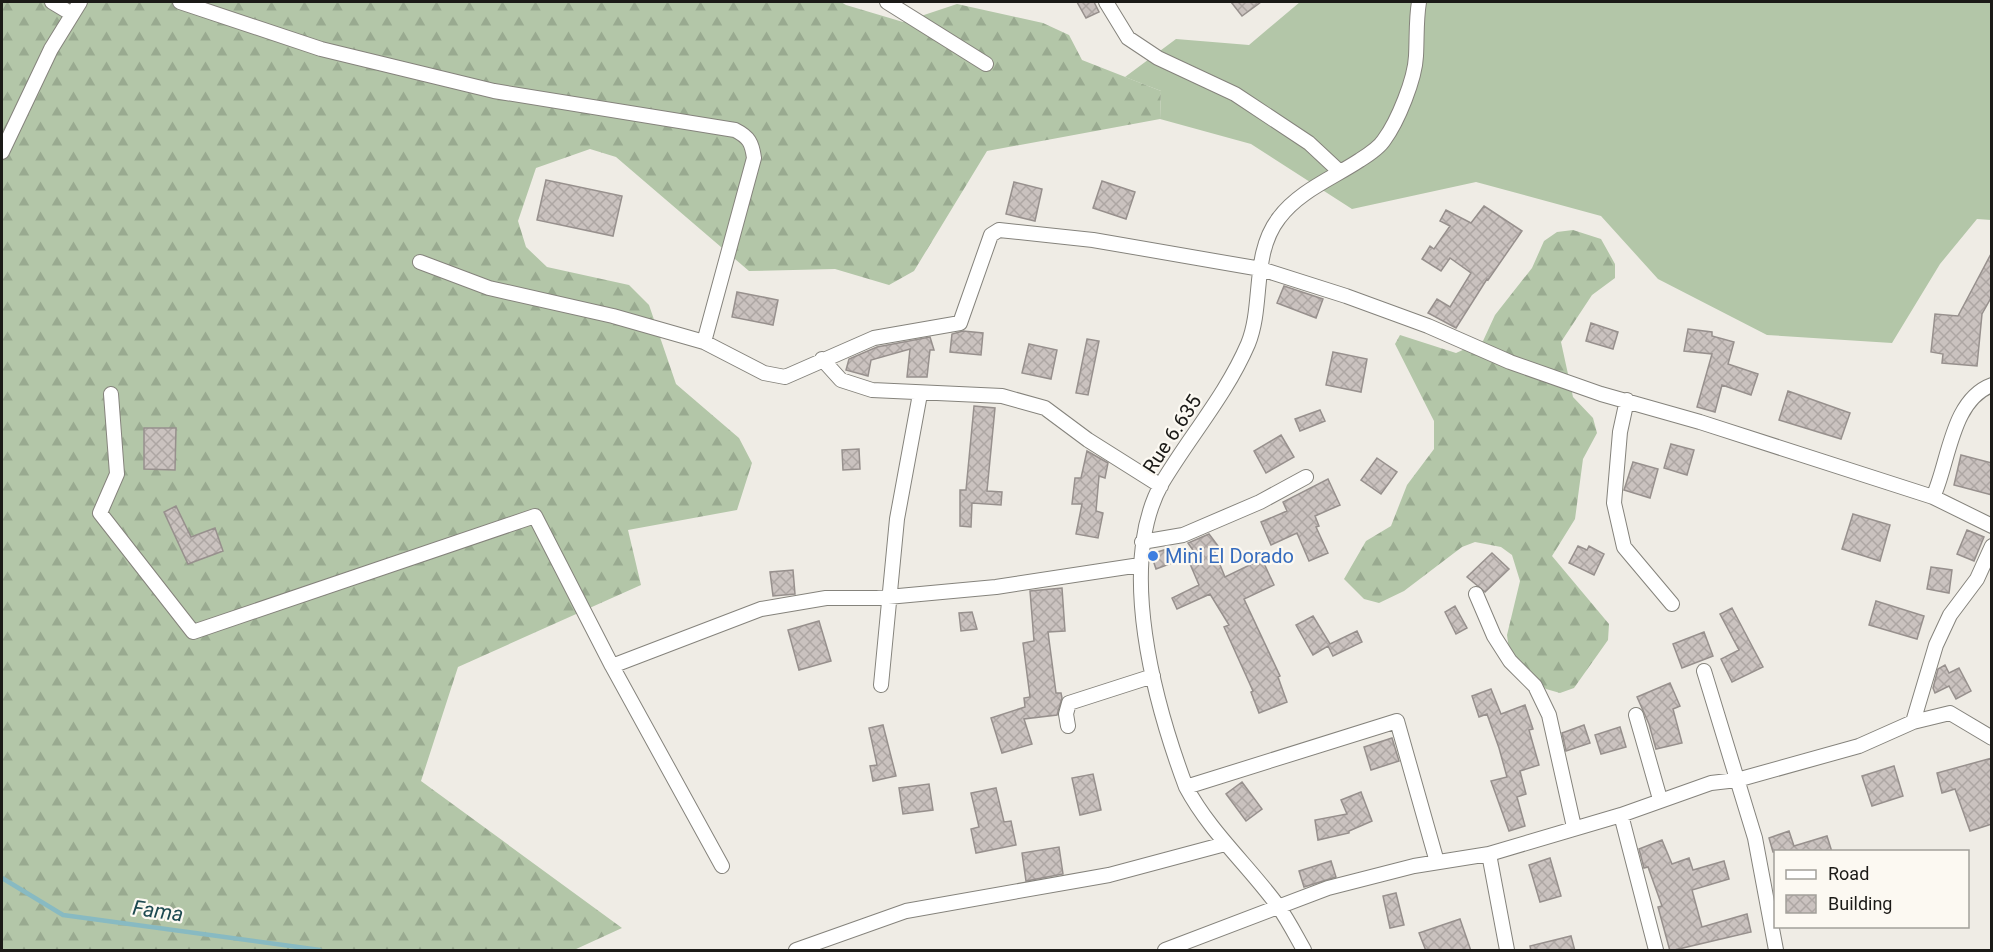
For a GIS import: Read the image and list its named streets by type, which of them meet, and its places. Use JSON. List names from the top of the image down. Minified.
{"streets":{"street":["Rue 6.635"]},"water":["Fama"],"places":["Mini El Dorado"],"legend":["Road","Building"]}
